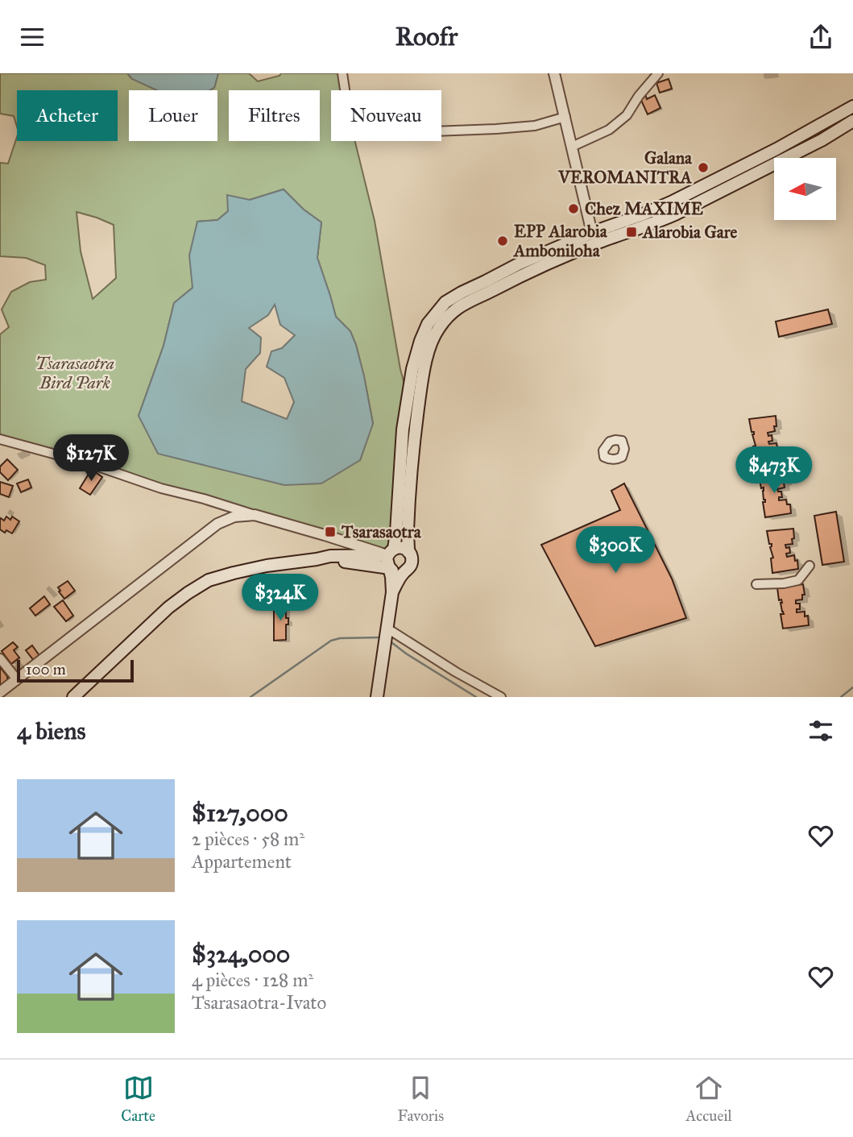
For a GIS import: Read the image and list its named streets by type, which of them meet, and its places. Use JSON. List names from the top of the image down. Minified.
{"parks":["Tsarasaotra Bird Park"],"places":{"other":["Galana VEROMANITRA","Chez MAXIME","EPP Alarobia Amboniloha"],"transit":["Alarobia Gare","Tsarasaotra"]},"scale_bar":"100 m","north":"left","page":{"header":"Roofr","chip":["Acheter","Louer","Filtres","Nouveau"],"price":["$127K","$473K","$300K","$324K"],"scale":"100 m","heading":"4 biens","list":[{"name":"$127,000","note":"2 pièces · 58 m² · Appartement"},{"name":"$324,000","note":"4 pièces · 128 m² · Tsarasaotra-Ivato"}],"tabs":["Carte","Favoris","Accueil"]}}
